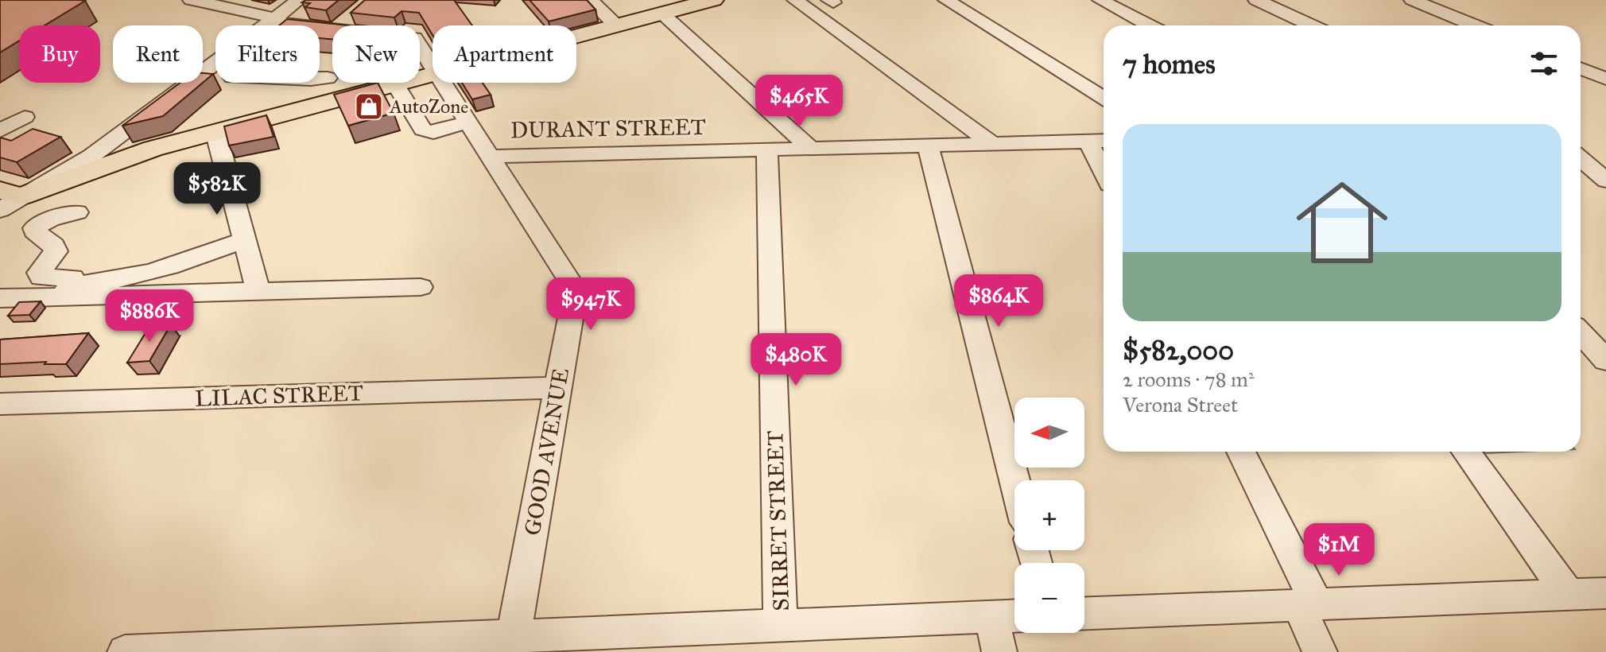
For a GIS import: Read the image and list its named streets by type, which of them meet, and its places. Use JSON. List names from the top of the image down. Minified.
{"streets":{"street":["DURANT STREET","LILAC STREET","GOOD AVENUE","SIRRET STREET"]},"crossings":[["DURANT STREET","GOOD AVENUE"],["DURANT STREET","SIRRET STREET"],["LILAC STREET","GOOD AVENUE"]],"places":{"shop":["AutoZone"]},"north":"left","page":{"chip":["Buy","Rent","Filters","New","Apartment"],"heading":"7 homes","price":["$465K","$582K","$864K","$947K","$886K","$480K","$1M"],"list":[{"name":"$582,000","note":"2 rooms · 78 m² · Verona Street"}],"map_buttons":["+","−"]}}
